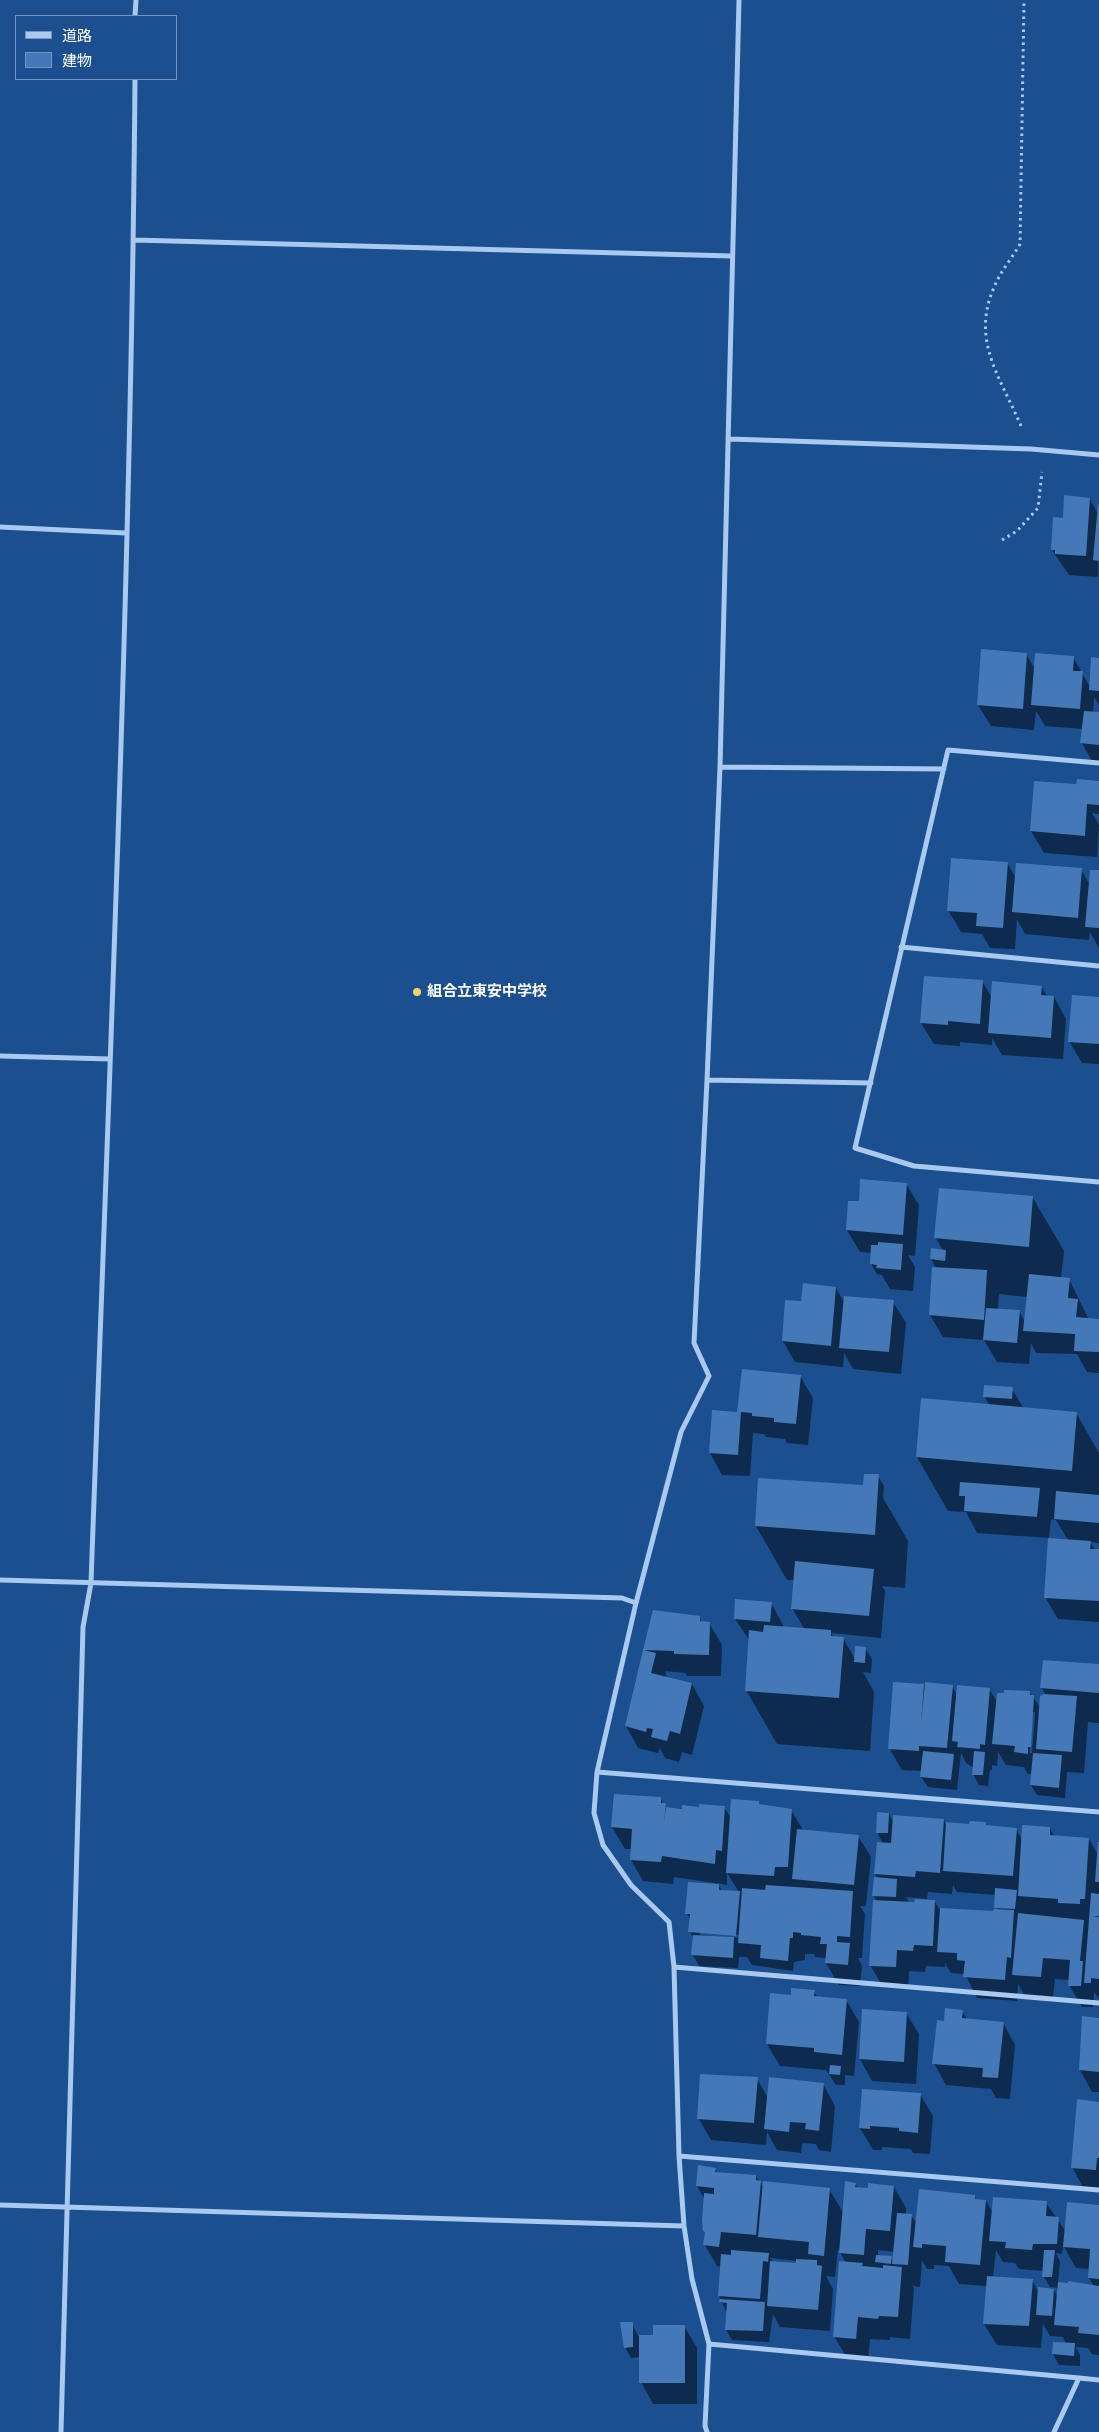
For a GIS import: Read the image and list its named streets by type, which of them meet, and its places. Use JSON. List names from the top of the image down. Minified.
{"places":["組合立東安中学校"],"legend":["道路","建物"]}
